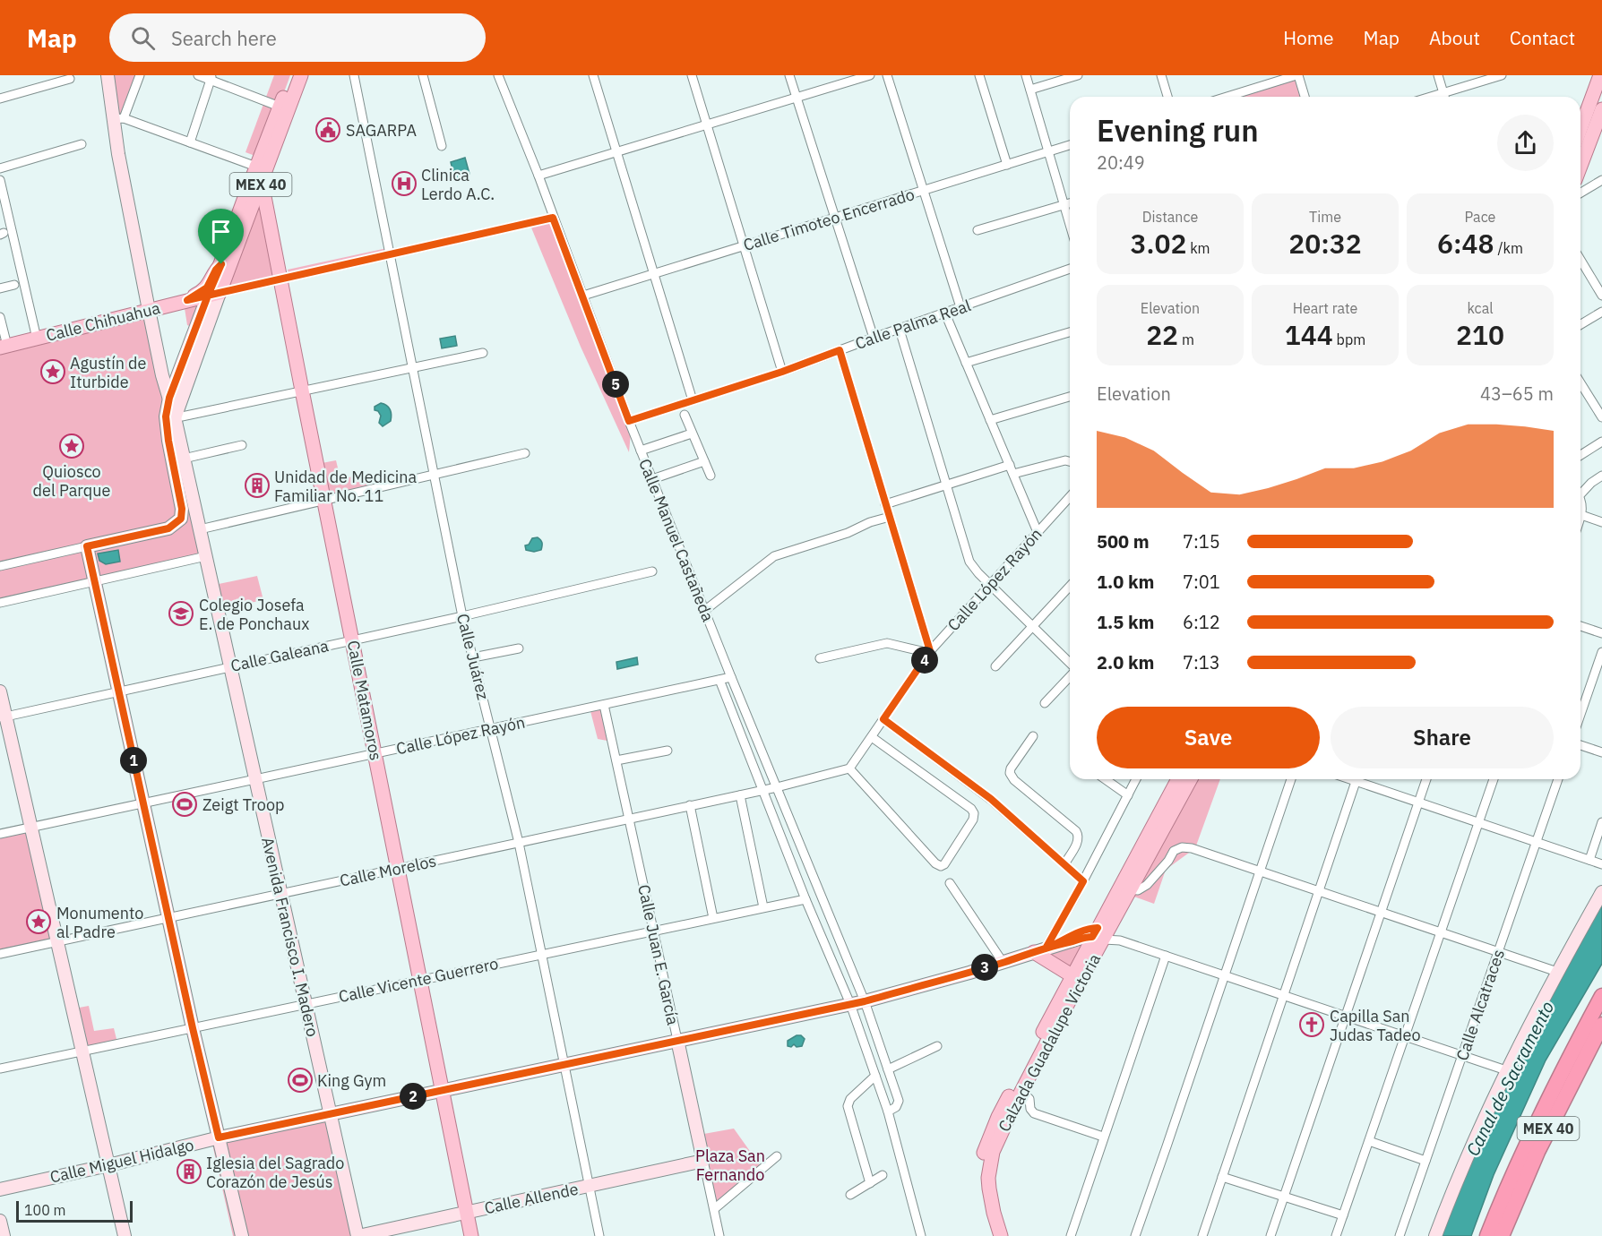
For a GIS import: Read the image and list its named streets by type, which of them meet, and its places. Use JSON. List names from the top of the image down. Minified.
{"streets":{"highway":["MEX 40"],"main road":["Calle Chihuahua","Calle Matamoros","Avenida Francisco I. Madero","Calle Juan E. García","Calzada Guadalupe Victoria","Calle Miguel Hidalgo","Calle Allende"],"street":["Calle Timoteo Encerrado","Calle Palma Real","Calle Manuel Castañeda","Calle López Rayón","Calle Galeana","Calle Juárez","Calle Morelos","Calle Vicente Guerrero","Calle Alcatraces"]},"crossings":[["MEX 40","Calle Chihuahua"],["MEX 40","Calle Matamoros"],["MEX 40","Avenida Francisco I. Madero"],["Calle Timoteo Encerrado","Calle Manuel Castañeda"],["Calle Chihuahua","Calle Manuel Castañeda"],["Calle Chihuahua","Calle Juárez"],["Calle Chihuahua","Calle Matamoros"],["Calle Palma Real","Calle Manuel Castañeda"],["Calle Manuel Castañeda","Calle López Rayón"],["Calle Manuel Castañeda","Calle Morelos"],["Calle Manuel Castañeda","Calle Miguel Hidalgo"],["Calle López Rayón","Calle Juárez"],["Calle López Rayón","Calle Matamoros"],["Calle López Rayón","Avenida Francisco I. Madero"],["Calle López Rayón","Calle Juan E. García"],["Calle Galeana","Calle Juárez"],["Calle Galeana","Calle Matamoros"],["Calle Galeana","Avenida Francisco I. Madero"],["Calle Juárez","Calle Morelos"],["Calle Juárez","Calle Vicente Guerrero"],["Calle Juárez","Calle Miguel Hidalgo"],["Calle Juárez","Calle Allende"],["Calle Matamoros","Calle Morelos"],["Calle Matamoros","Calle Vicente Guerrero"],["Calle Matamoros","Calle Miguel Hidalgo"],["Calle Matamoros","Calle Allende"],["Calle Morelos","Avenida Francisco I. Madero"],["Calle Morelos","Calle Juan E. García"],["Avenida Francisco I. Madero","Calle Vicente Guerrero"],["Avenida Francisco I. Madero","Calle Miguel Hidalgo"],["Avenida Francisco I. Madero","Calle Allende"],["Calle Juan E. García","Calle Vicente Guerrero"],["Calle Juan E. García","Calle Miguel Hidalgo"],["Calle Juan E. García","Calle Allende"],["Calzada Guadalupe Victoria","Calle Miguel Hidalgo"]],"water":["Canal de Sacramento"],"parks":["Plaza San Fernando"],"places":{"public building":["SAGARPA"],"hospital":["Clinica Lerdo A.C."],"place":["Agustín de Iturbide","Quiosco del Parque","Monumento al Padre"],"building":["Unidad de Medicina Familiar No. 11","Iglesia del Sagrado Corazón de Jesús"],"school or university":["Colegio Josefa E. de Ponchaux"],"sports":["Zeigt Troop","King Gym"],"church":["Capilla San Judas Tadeo"]},"scale_bar":"100 m","page":{"header":"Map","search":"Search here","nav":["Home","Map","About","Contact"],"heading":["Evening run","20:49"],"stats":[["Distance","3.02 km"],["Time","20:32"],["Pace","6:48 /km"],["Elevation","22 m"],["Heart rate","144 bpm"],["kcal","210"]],"pins":["5","4","1","3","2"],"chart":["Elevation","43–65 m"],"list":[{"name":"500 m","note":"7:15"},{"name":"1.0 km","note":"7:01"},{"name":"1.5 km","note":"6:12"},{"name":"2.0 km","note":"7:13"}],"buttons":["Save","Share"],"scale":"100 m"}}
